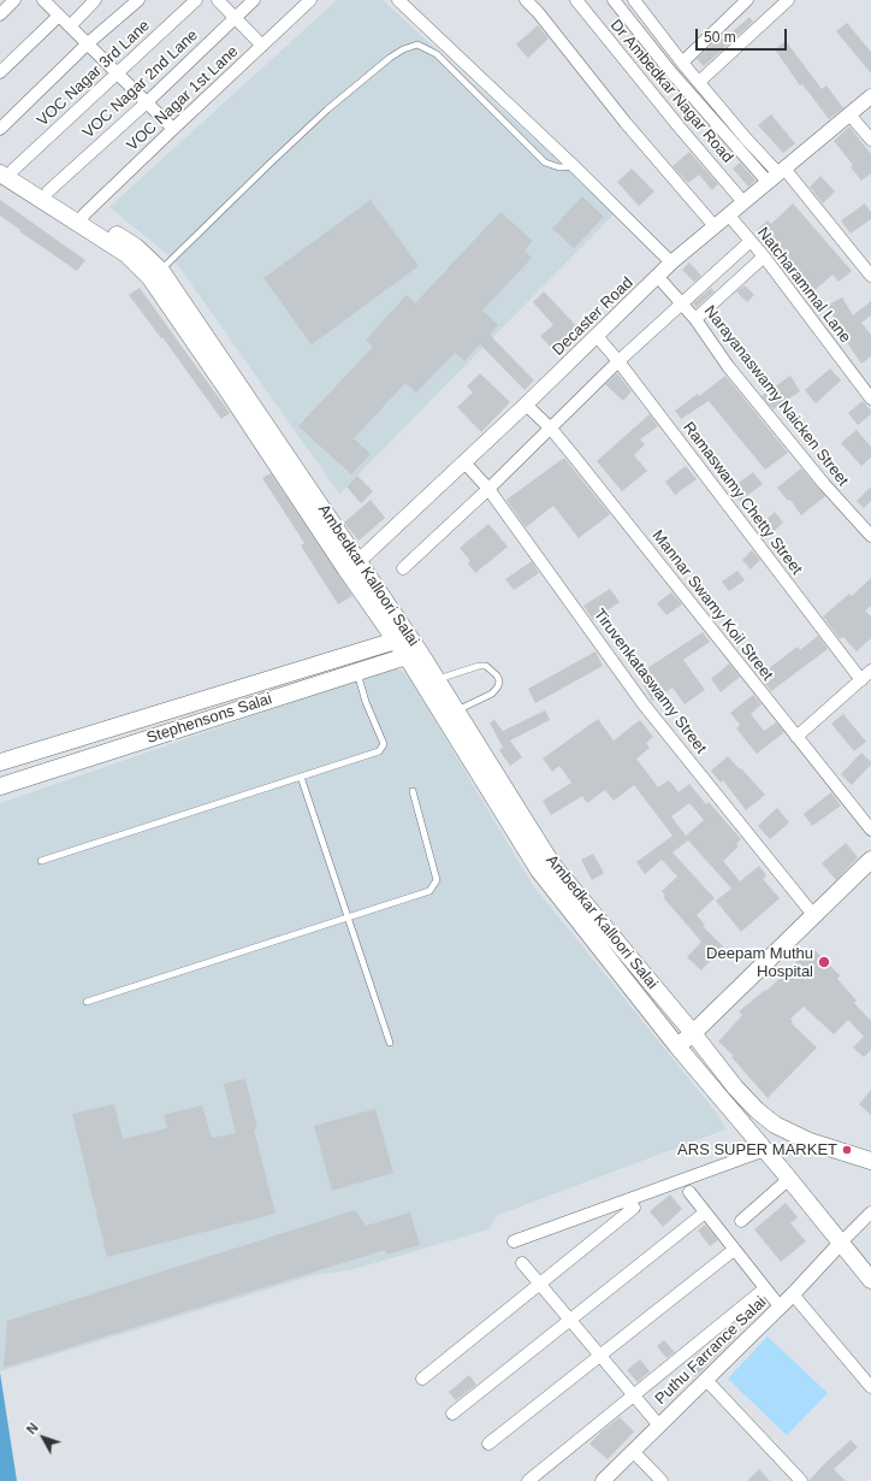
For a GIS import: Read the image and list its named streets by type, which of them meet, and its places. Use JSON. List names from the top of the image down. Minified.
{"streets":{"main road":["Ambedkar Kalloori Salai","Stephensons Salai"],"street":["VOC Nagar 3rd Lane","VOC Nagar 2nd Lane","Dr Ambedkar Nagar Road","VOC Nagar 1st Lane","Natcharammal Lane","Decaster Road","Narayanaswamy Naicken Street","Ramaswamy Chetty Street","Mannar Swamy Koil Street","Tiruvenkataswamy Street","Puthu Farrance Salai"]},"crossings":[["VOC Nagar 3rd Lane","Ambedkar Kalloori Salai"],["VOC Nagar 2nd Lane","Ambedkar Kalloori Salai"],["Dr Ambedkar Nagar Road","Decaster Road"],["VOC Nagar 1st Lane","Ambedkar Kalloori Salai"],["Natcharammal Lane","Decaster Road"],["Decaster Road","Narayanaswamy Naicken Street"],["Decaster Road","Ramaswamy Chetty Street"],["Decaster Road","Ambedkar Kalloori Salai"],["Decaster Road","Mannar Swamy Koil Street"],["Decaster Road","Tiruvenkataswamy Street"],["Ambedkar Kalloori Salai","Stephensons Salai"],["Ambedkar Kalloori Salai","Puthu Farrance Salai"]],"places":["Deepam Muthu Hospital","ARS SUPER MARKET"],"scale_bar":"50 m","north":"top left"}
